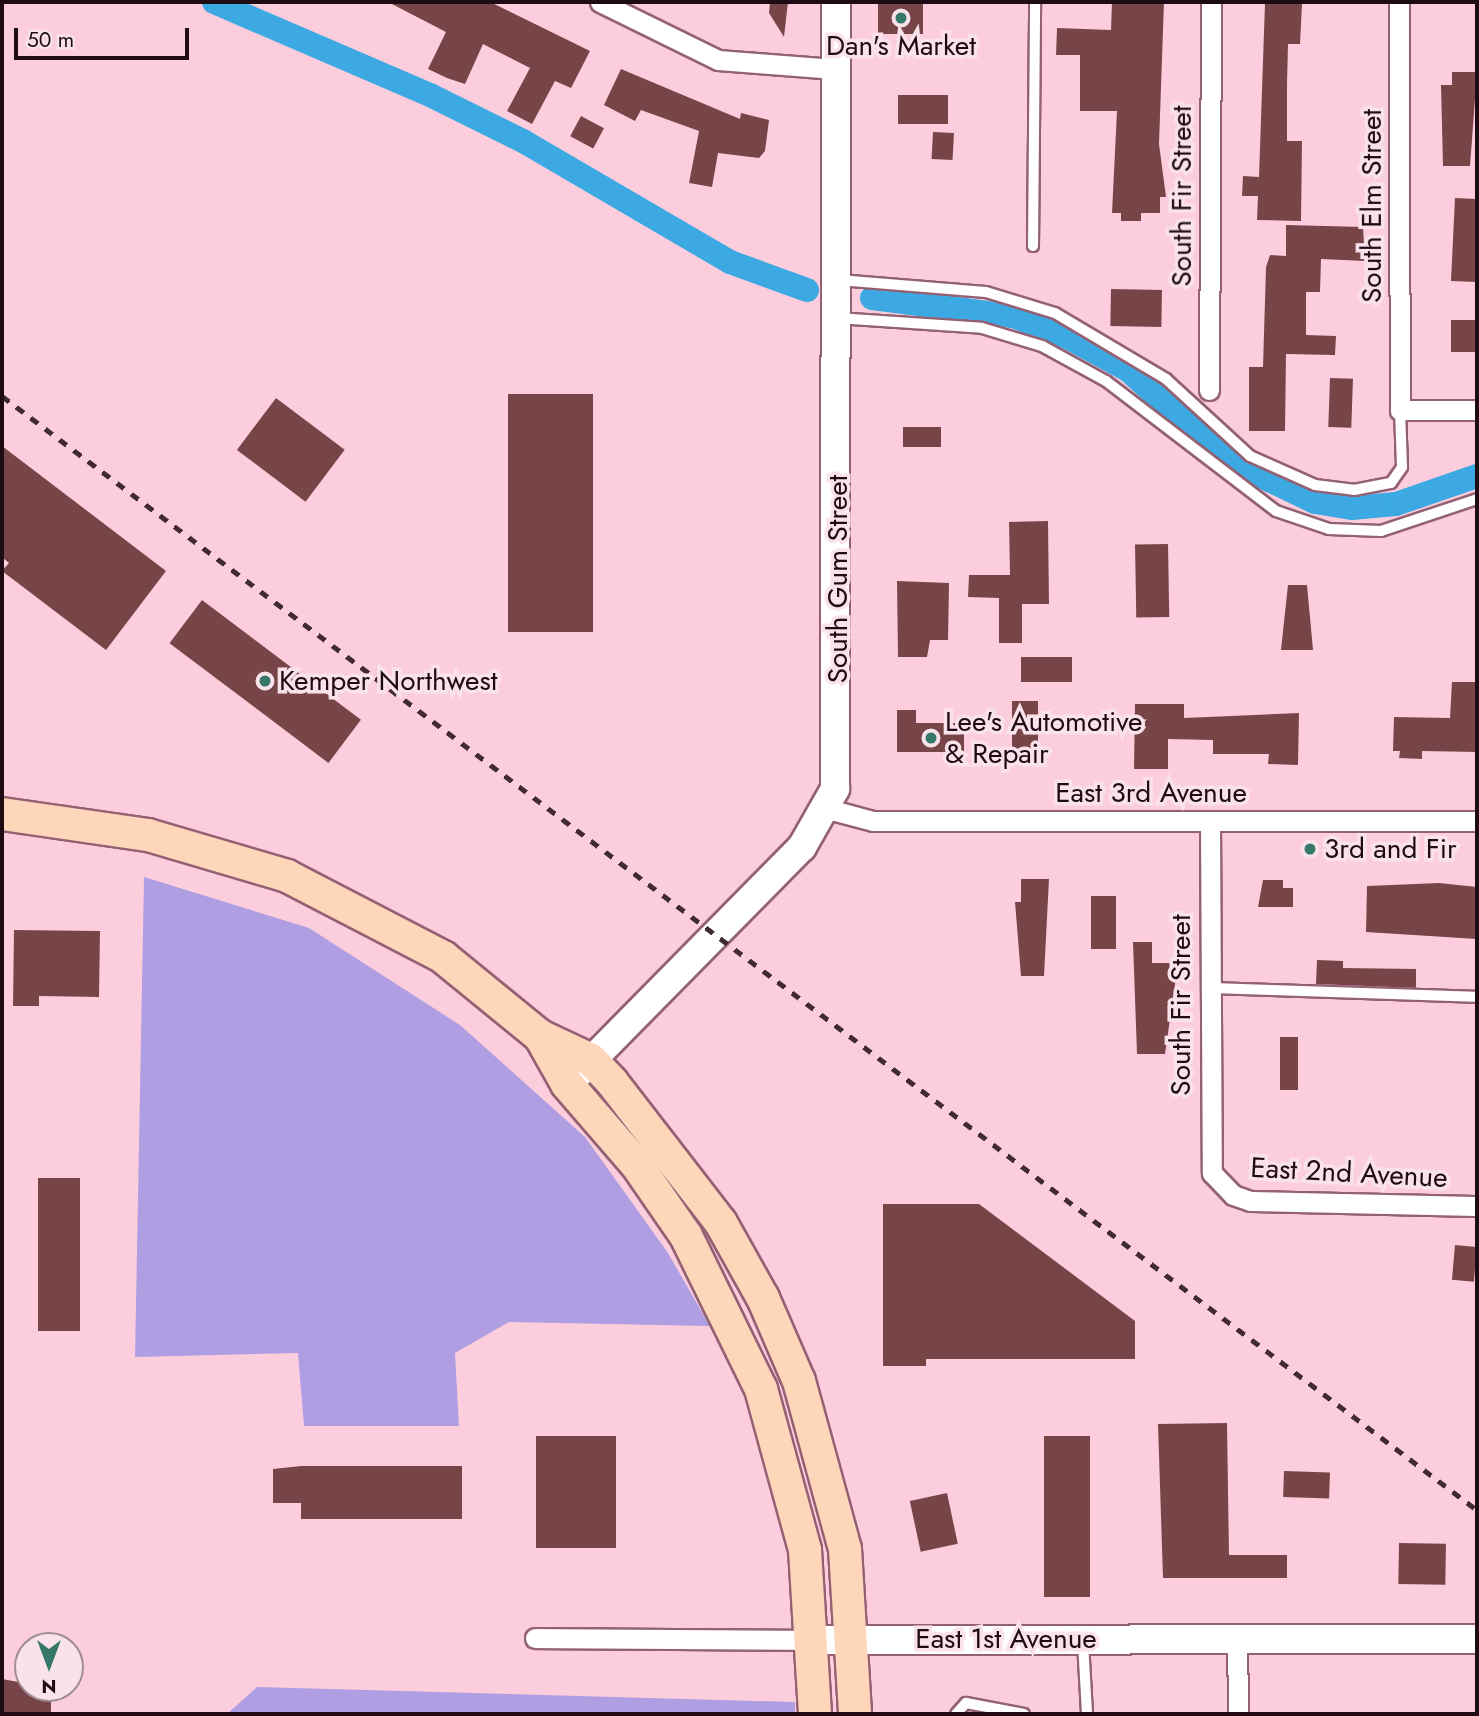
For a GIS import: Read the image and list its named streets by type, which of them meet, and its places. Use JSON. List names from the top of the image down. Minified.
{"streets":{"main road":["South Gum Street","East 1st Avenue"],"street":["South Fir Street","South Elm Street","East 3rd Avenue","East 2nd Avenue"]},"crossings":[["South Fir Street","East 3rd Avenue"],["South Fir Street","East 2nd Avenue"],["South Gum Street","East 3rd Avenue"]],"places":["Dan's Market","Kemper Northwest","Lee's Automotive & Repair","3rd and Fir"],"scale_bar":"50 m","north":"bottom"}
